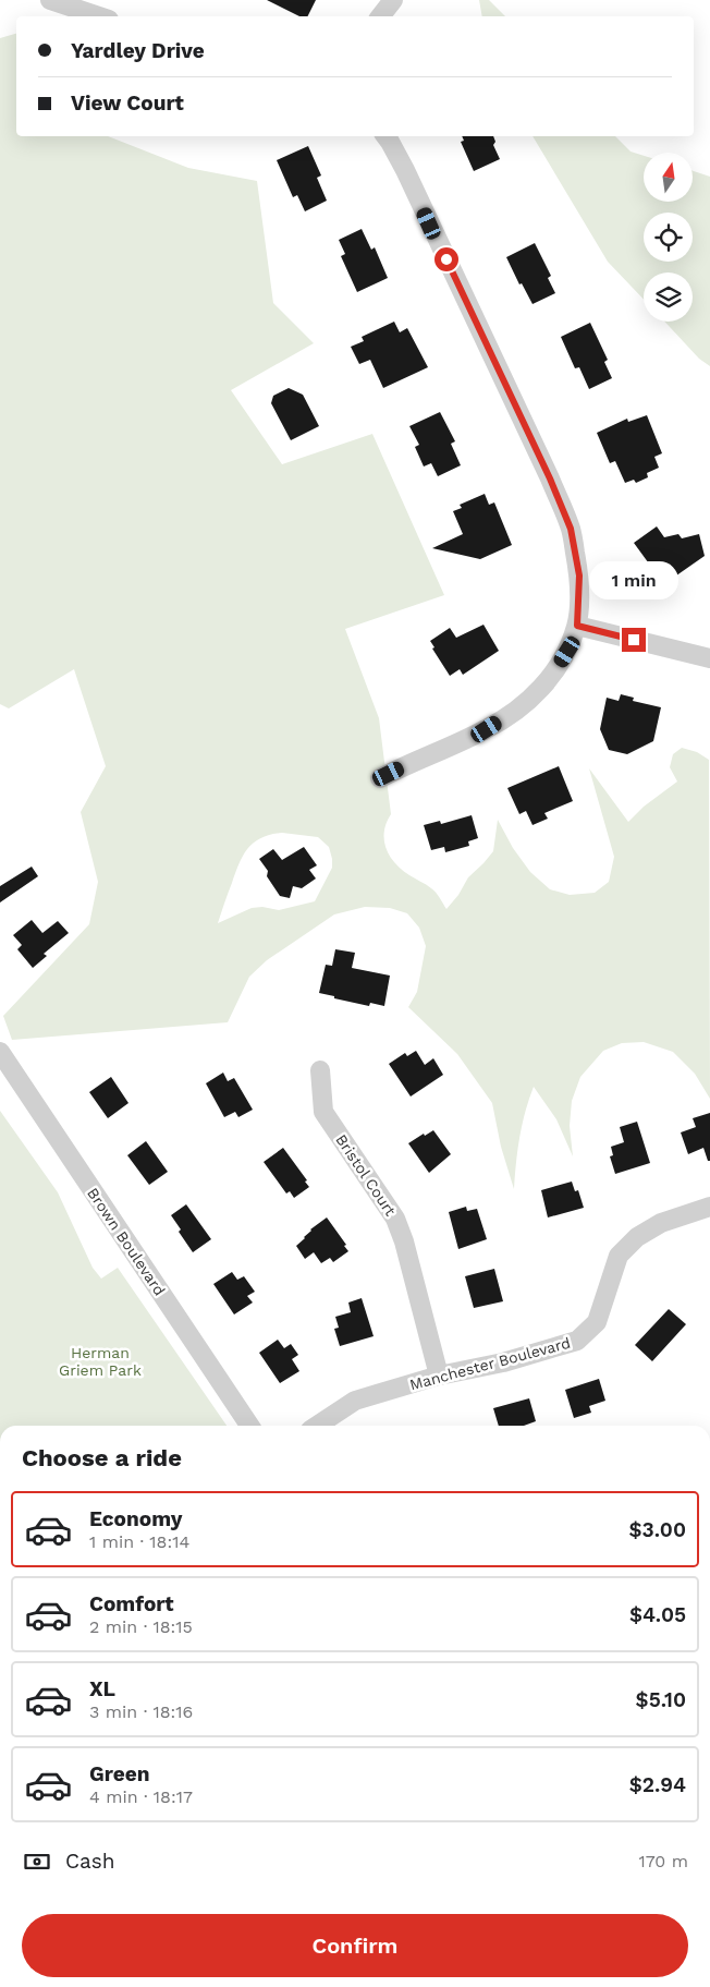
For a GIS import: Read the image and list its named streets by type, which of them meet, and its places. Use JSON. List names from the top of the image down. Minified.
{"streets":{"street":["Bristol Court","Brown Boulevard","Manchester Boulevard"]},"crossings":[["Bristol Court","Manchester Boulevard"]],"parks":["Herman Griem Park"],"north":"top","page":{"banner":["Yardley Drive","View Court"],"bubble":"1 min","heading":"Choose a ride","list":[{"name":"Economy","note":"1 min · 18:14","value":"$3.00"},{"name":"Comfort","note":"2 min · 18:15","value":"$4.05"},{"name":"XL","note":"3 min · 18:16","value":"$5.10"},{"name":"Green","note":"4 min · 18:17","value":"$2.94"}],"pay":["Cash","170 m"],"buttons":"Confirm"}}
